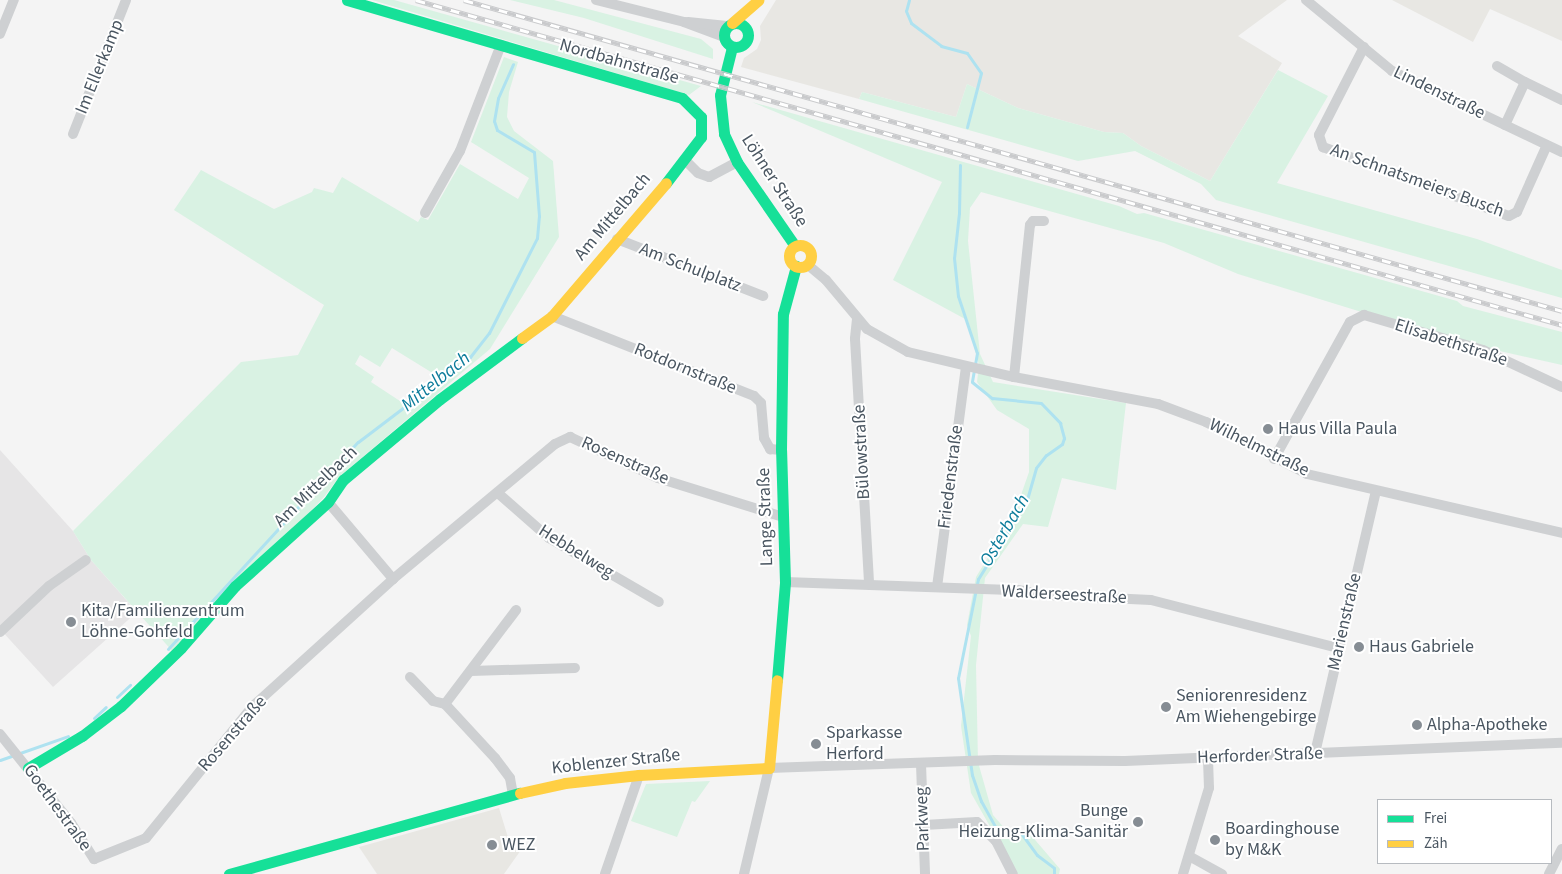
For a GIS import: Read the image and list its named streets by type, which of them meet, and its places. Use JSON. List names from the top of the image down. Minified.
{"streets":{"street":["Nordbahnstraße","Im Ellerkamp","Lindenstraße","Löhner Straße","An Schnatsmeiers Busch","Am Mittelbach","Am Schulplatz","Elisabethstraße","Rotdornstraße","Wilhelmstraße","Bülowstraße","Rosenstraße","Friedenstraße","Lange Straße","Hebbelweg","Walderseestraße","Marienstraße","Herforder Straße","Koblenzer Straße","Goethestraße","Parkweg"]},"crossings":[["Nordbahnstraße","Am Mittelbach"],["Lindenstraße","An Schnatsmeiers Busch"],["Löhner Straße","Lange Straße"],["Am Mittelbach","Am Schulplatz"],["Am Mittelbach","Rotdornstraße"],["Am Mittelbach","Goethestraße"],["Elisabethstraße","Wilhelmstraße"],["Rotdornstraße","Lange Straße"],["Wilhelmstraße","Friedenstraße"],["Wilhelmstraße","Marienstraße"],["Bülowstraße","Walderseestraße"],["Rosenstraße","Lange Straße"],["Rosenstraße","Hebbelweg"],["Rosenstraße","Goethestraße"],["Friedenstraße","Walderseestraße"],["Lange Straße","Walderseestraße"],["Lange Straße","Koblenzer Straße"],["Walderseestraße","Marienstraße"],["Marienstraße","Herforder Straße"],["Herforder Straße","Koblenzer Straße"],["Koblenzer Straße","Parkweg"]],"water":["Mittelbach","Osterbach"],"places":["Haus Villa Paula","Kita/Familienzentrum Löhne-Gohfeld","Haus Gabriele","Seniorenresidenz Am Wiehengebirge","Alpha-Apotheke","Sparkasse Herford","Bunge Heizung-Klima-Sanitär","Boardinghouse by M&K","WEZ"],"legend":["Frei","Zäh"]}
